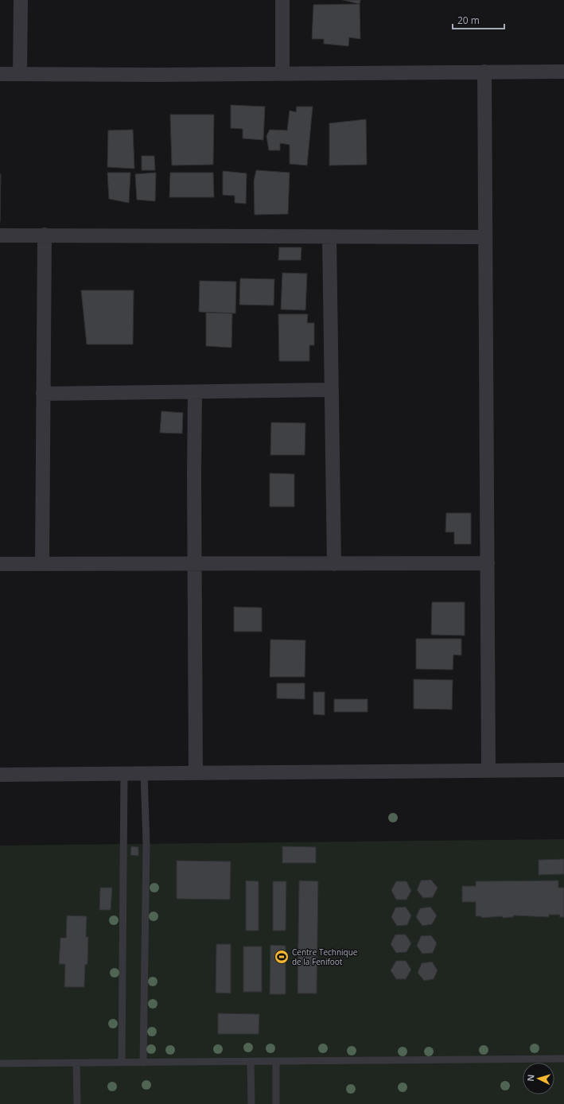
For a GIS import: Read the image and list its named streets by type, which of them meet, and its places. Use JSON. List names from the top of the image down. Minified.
{"places":{"sports":["Centre Technique de la Fenifoot"]},"scale_bar":"20 m","north":"left"}
